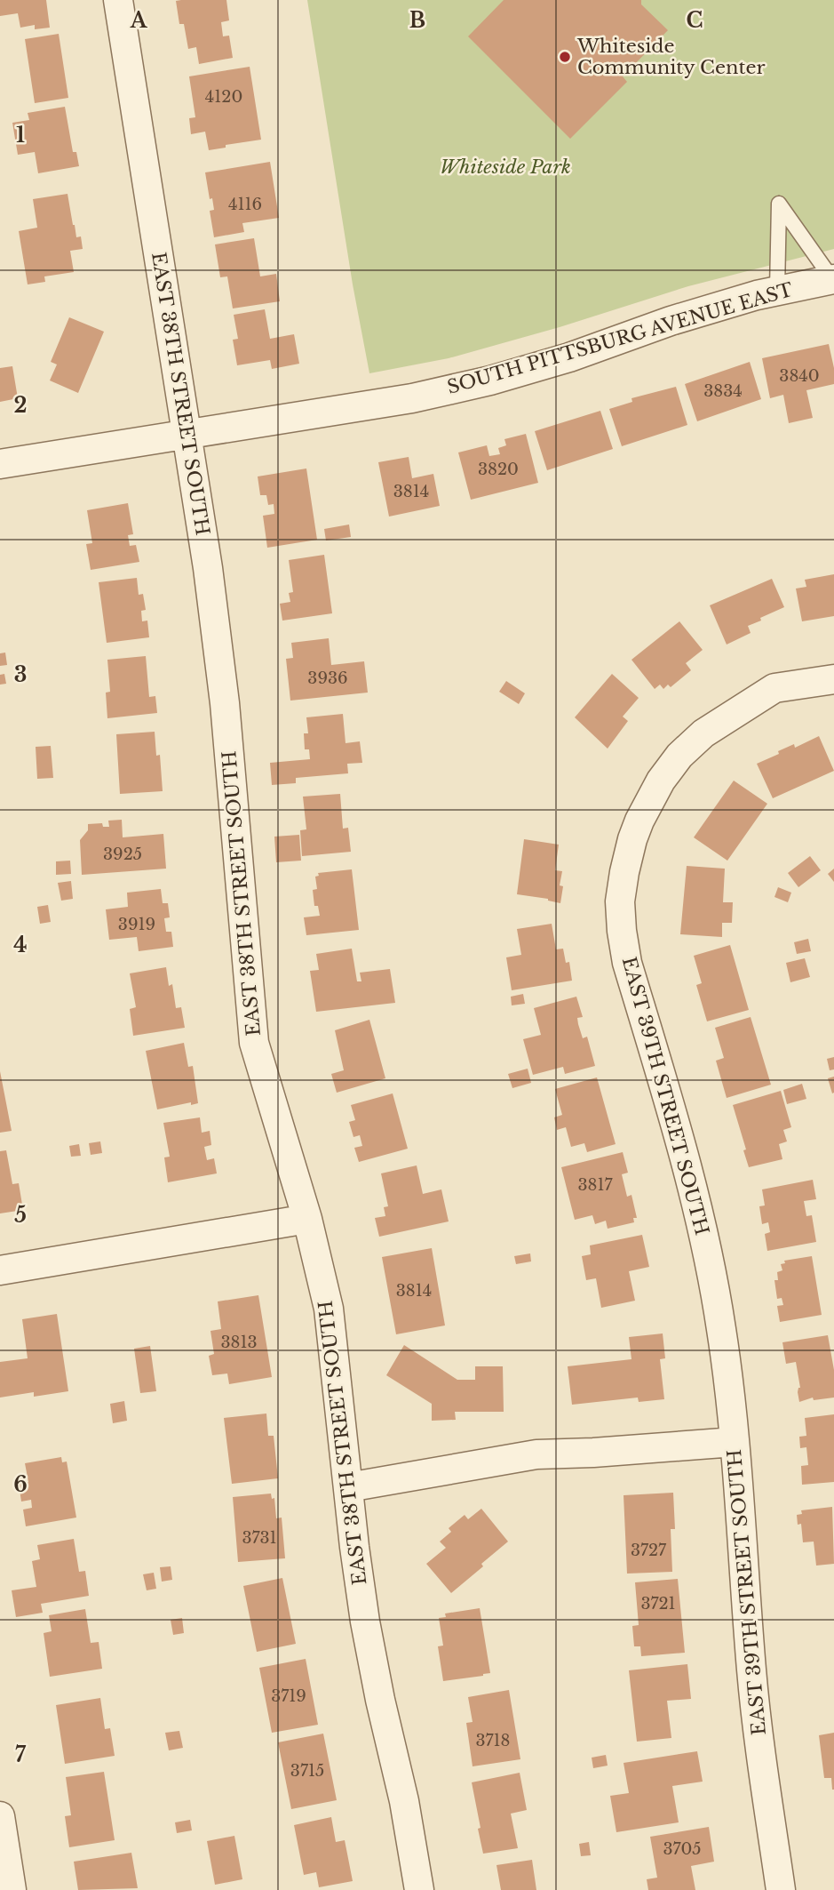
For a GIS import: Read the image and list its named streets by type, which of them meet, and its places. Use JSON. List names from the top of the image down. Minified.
{"streets":{"street":["SOUTH PITTSBURG AVENUE EAST","EAST 38TH STREET SOUTH","EAST 39TH STREET SOUTH"]},"crossings":[["SOUTH PITTSBURG AVENUE EAST","EAST 38TH STREET SOUTH"]],"parks":["Whiteside Park"],"places":["Whiteside Community Center"],"house_numbers":["4120","4116","3840","3834","3820","3814","3936","3925","3919","3817","3814","3813","3731","3727","3721","3719","3718","3715","3705"],"grid":{"columns":["A","B","C"],"rows":["1","2","3","4","5","6","7"]}}
